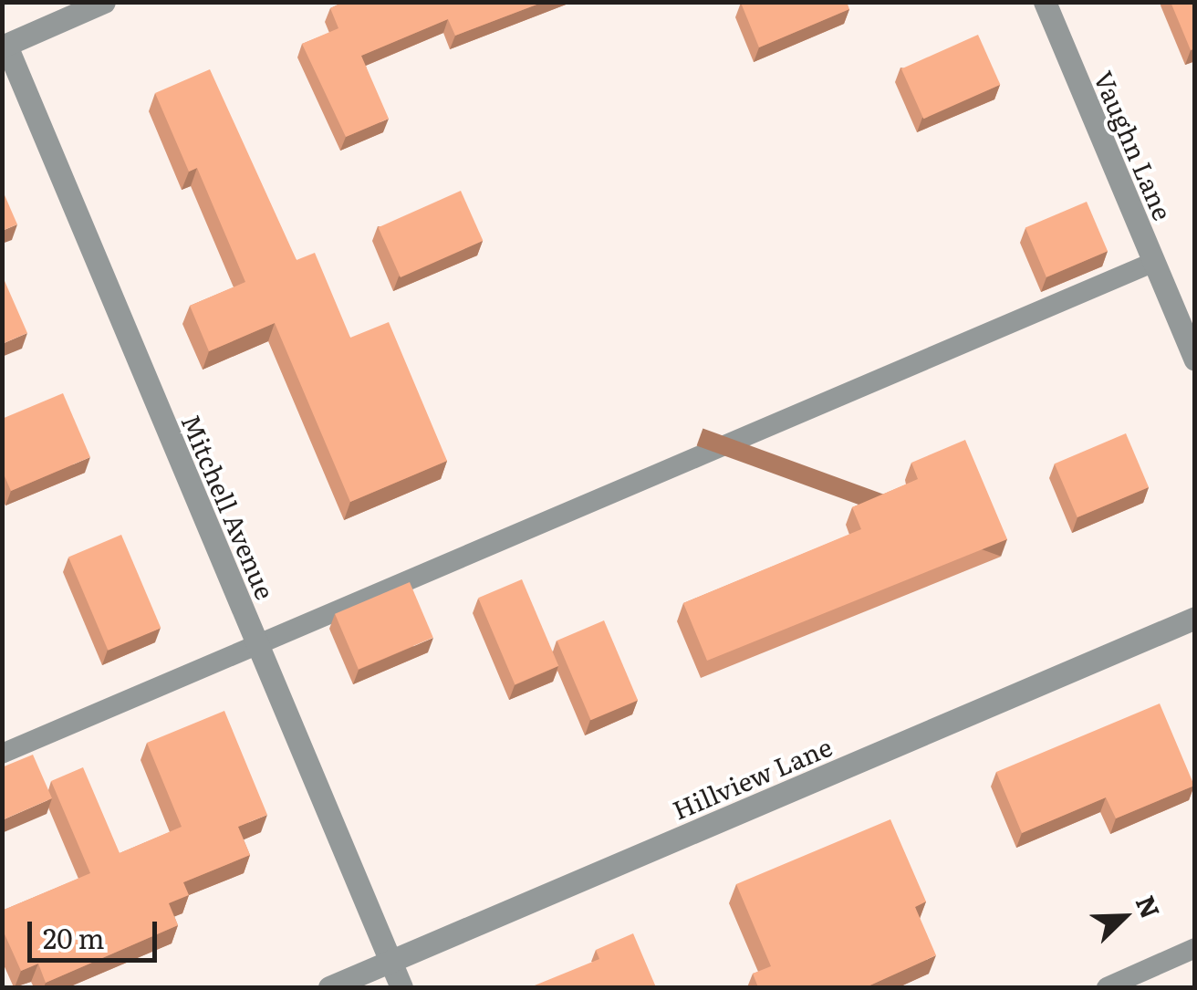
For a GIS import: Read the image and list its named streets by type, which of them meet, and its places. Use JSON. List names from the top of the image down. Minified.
{"streets":{"street":["Vaughn Lane","Mitchell Avenue","Hillview Lane"]},"crossings":[["Mitchell Avenue","Hillview Lane"]],"scale_bar":"20 m","north":"top right"}
